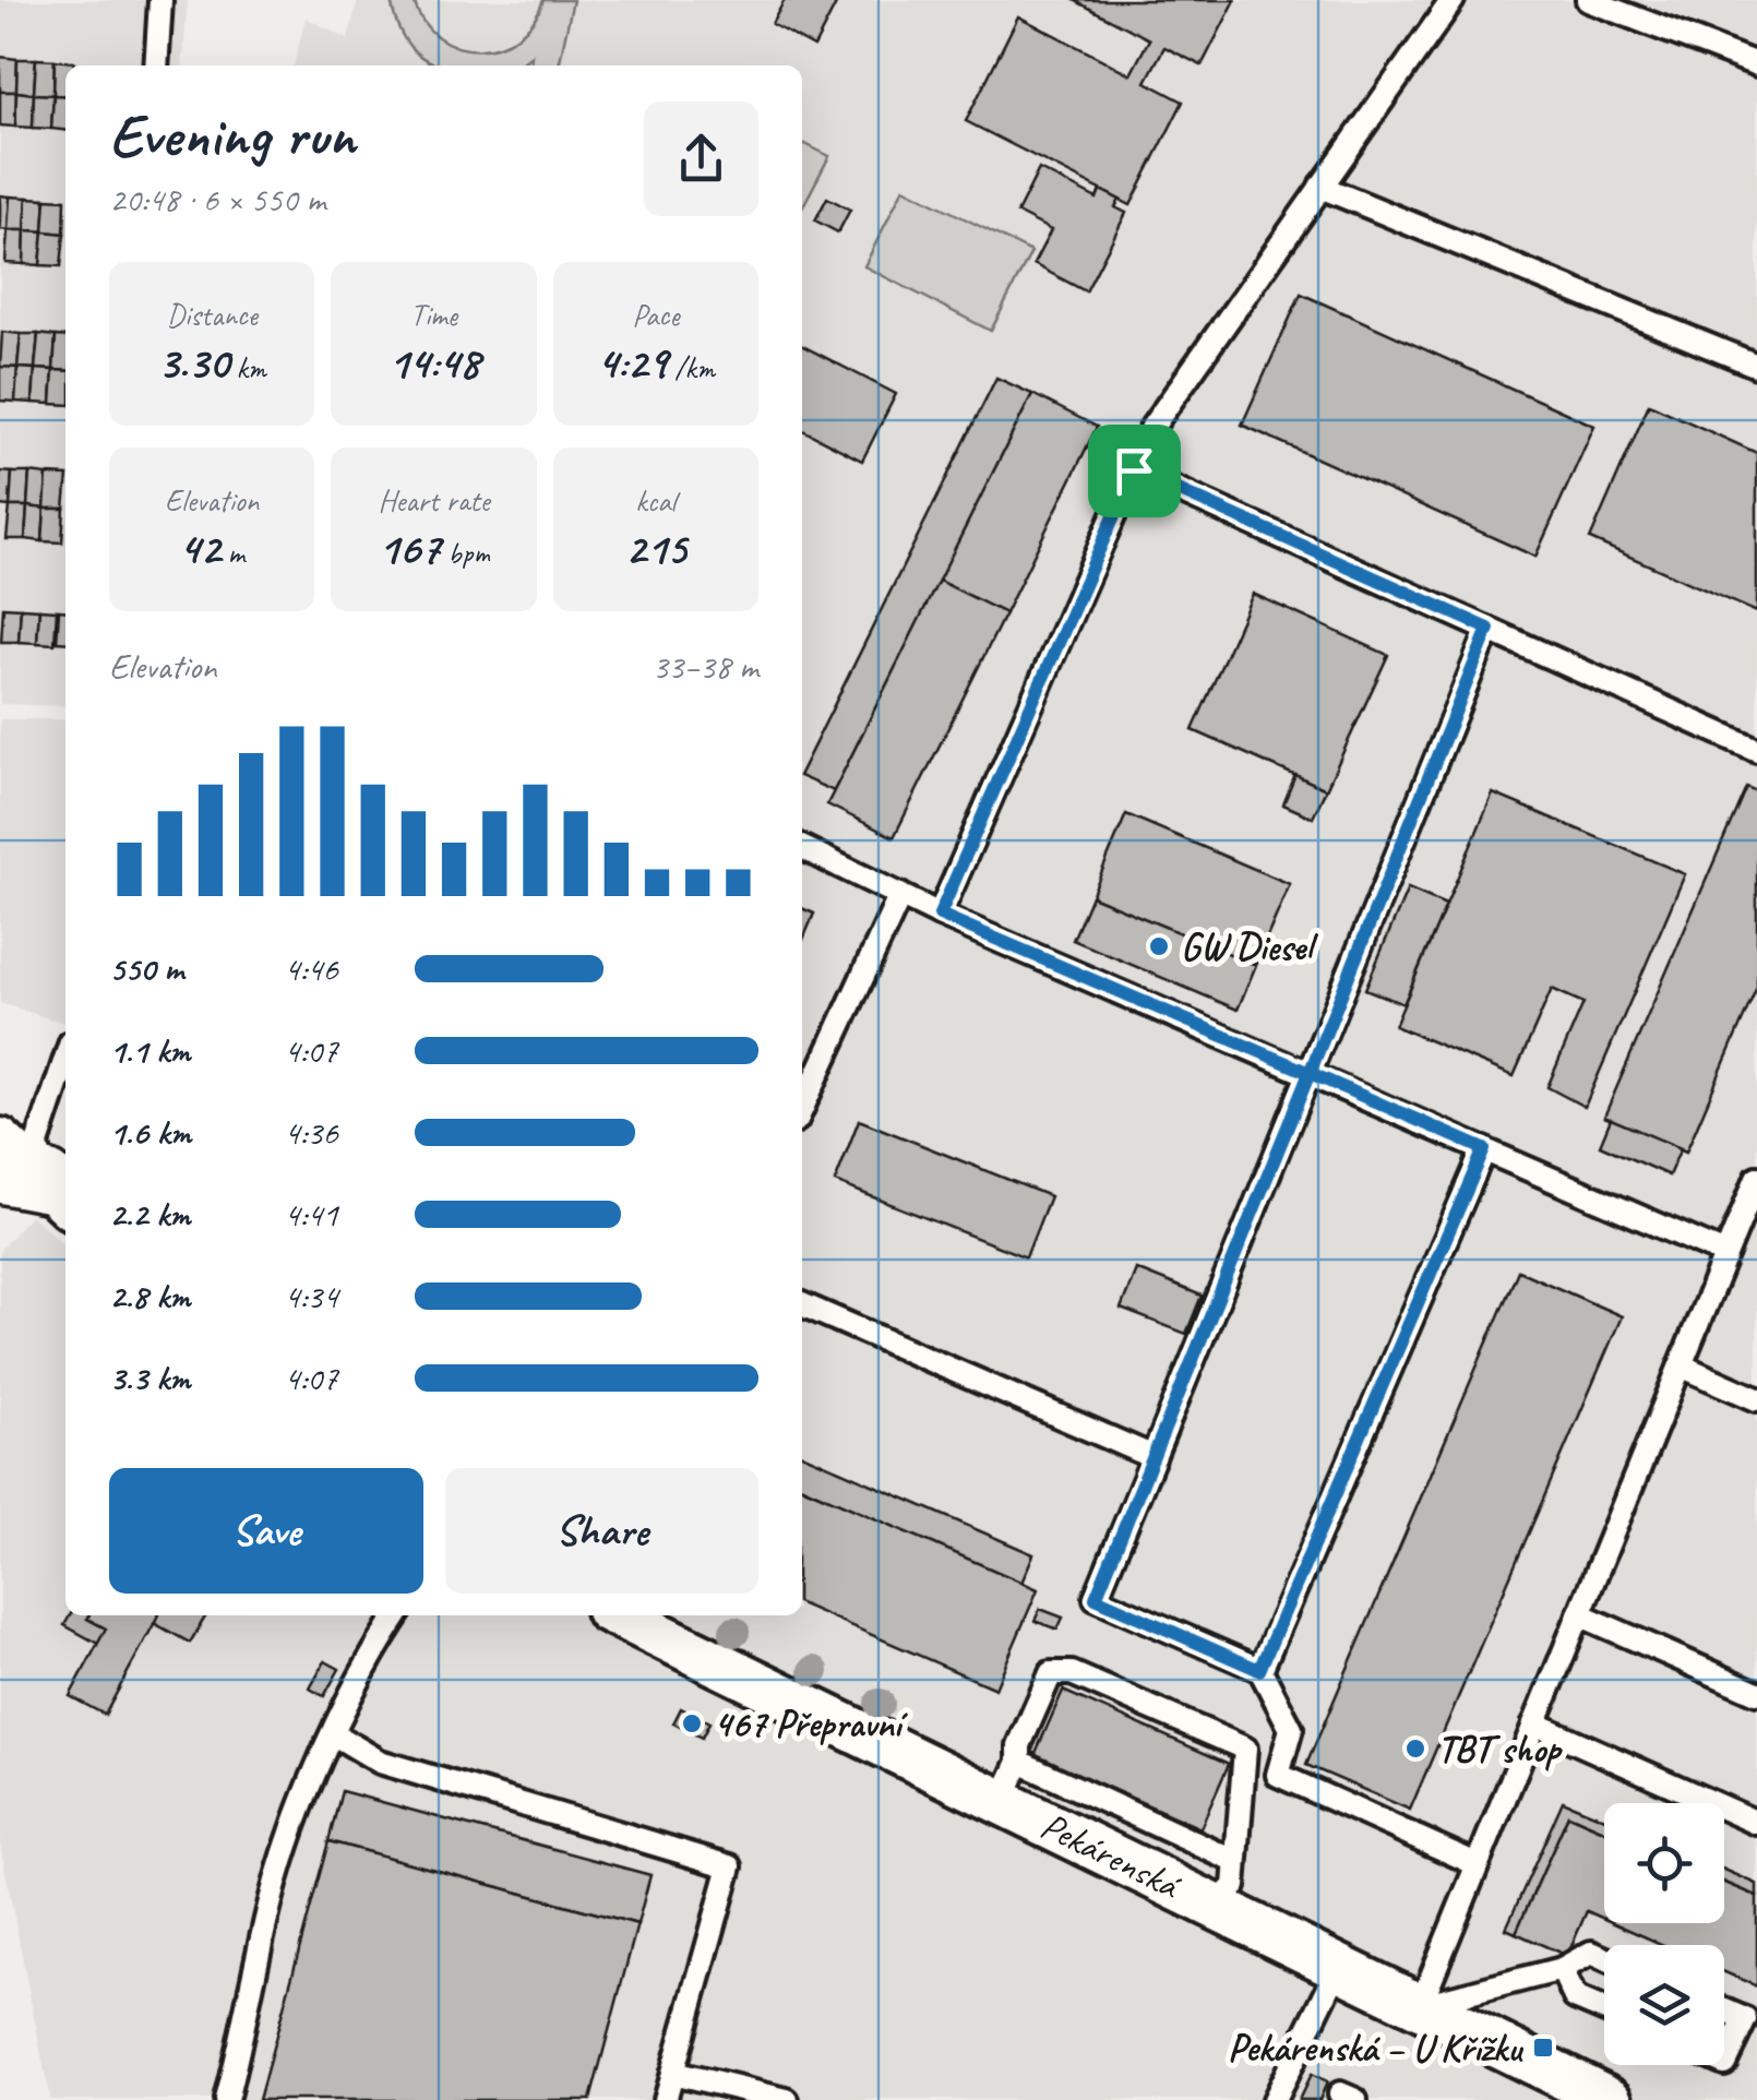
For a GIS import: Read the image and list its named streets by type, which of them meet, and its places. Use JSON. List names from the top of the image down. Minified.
{"streets":{"street":["Pekárenská"]},"places":{"other":["GW Diesel","467 Přepravní","TBT shop"],"transit":["Pekárenská – U Křížku"]},"page":{"heading":["Evening run","20:48 · 6 × 550 m"],"stats":[["Distance","3.30 km"],["Time","14:48"],["Pace","4:29 /km"],["Elevation","42 m"],["Heart rate","167 bpm"],["kcal","215"]],"chart":["Elevation","33–38 m"],"list":[{"name":"550 m","note":"4:46"},{"name":"1.1 km","note":"4:07"},{"name":"1.6 km","note":"4:36"},{"name":"2.2 km","note":"4:41"},{"name":"2.8 km","note":"4:34"},{"name":"3.3 km","note":"4:07"}],"buttons":["Save","Share"]}}
